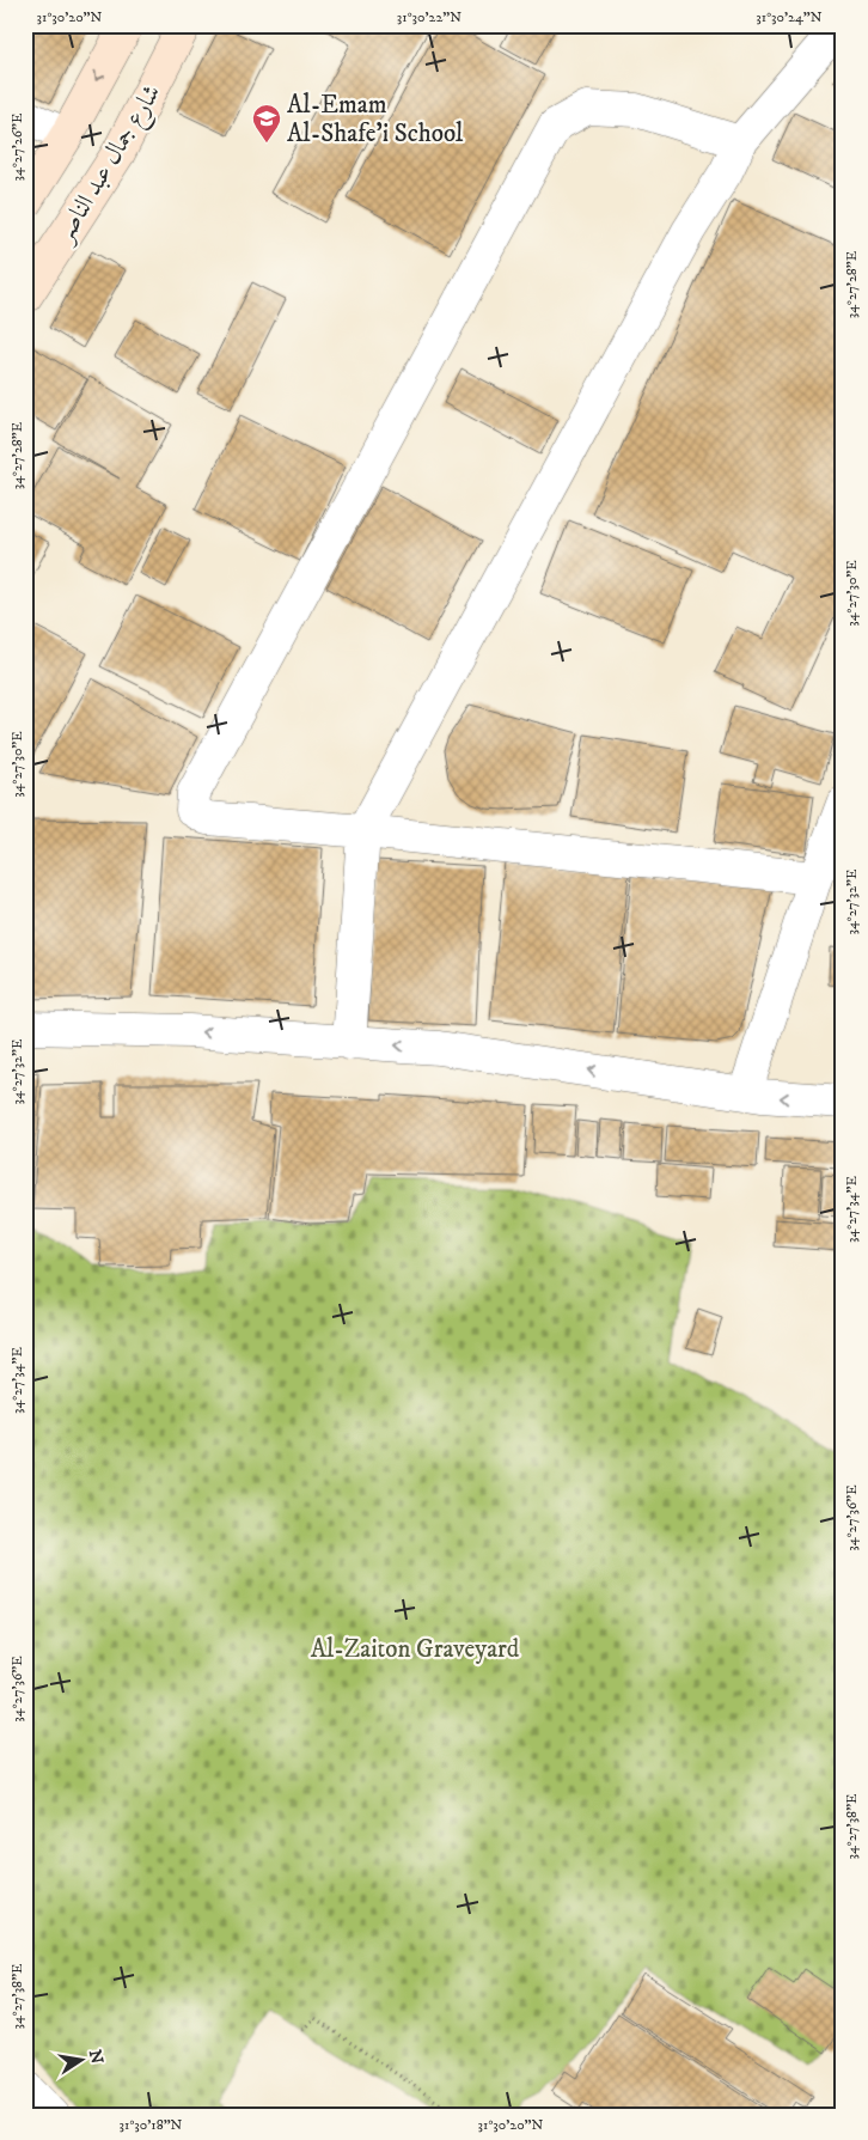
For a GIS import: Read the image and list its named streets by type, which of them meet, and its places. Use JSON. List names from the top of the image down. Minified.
{"streets":{"main road":["شارع جمال عبد الناصر"]},"parks":["Al-Zaiton Graveyard"],"places":{"school or university":["Al-Emam Al-Shafe'i School"]},"north":"right","coordinates":["31°30'20\"N","31°30'22\"N","31°30'24\"N","34°27'26\"E","34°27'28\"E","34°27'30\"E","34°27'32\"E","34°27'34\"E","34°27'36\"E","34°27'38\"E","31°30'18\"N"]}
